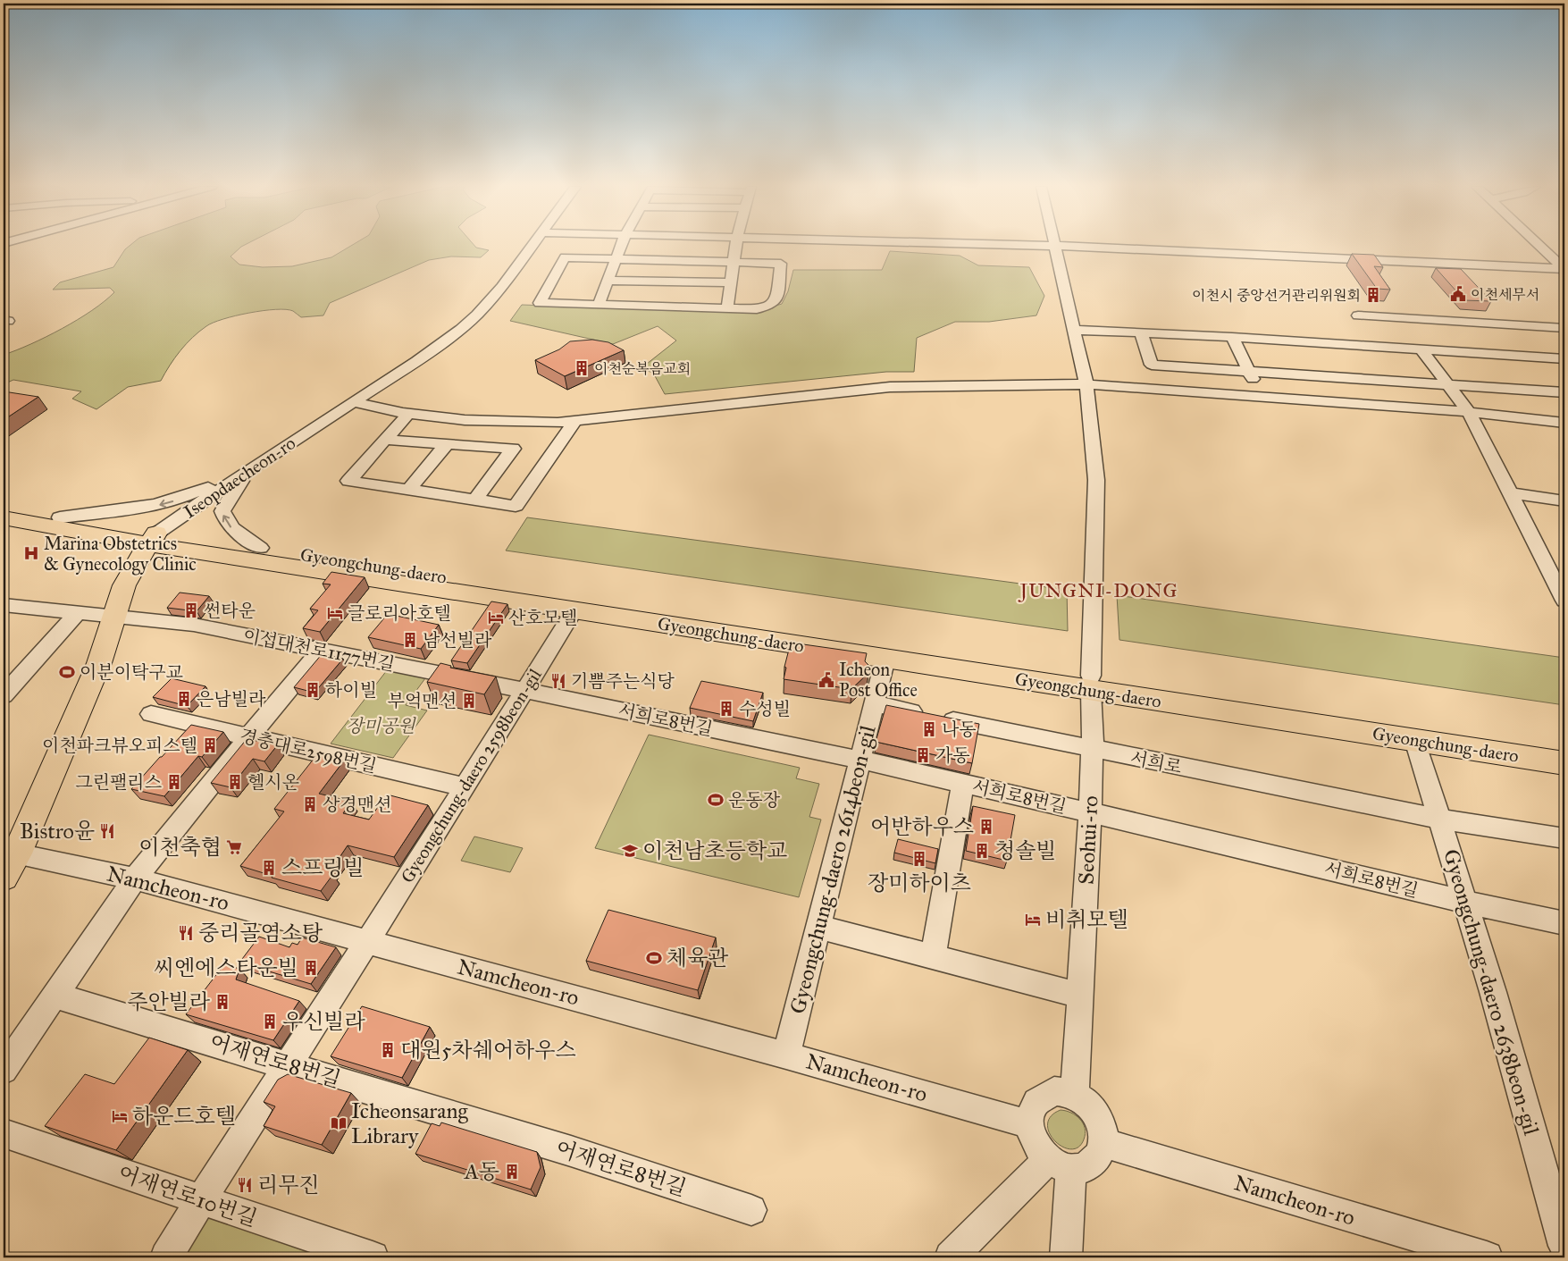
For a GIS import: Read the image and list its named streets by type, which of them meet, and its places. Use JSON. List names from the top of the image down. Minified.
{"streets":{"main road":["Iseopdaecheon-ro","Gyeongchung-daero"],"street":["이섭대천로1177번길","서희로8번길","경충대로2598번길","서희로","Gyeongchung-daero 2598beon-gil","Seohui-ro","Gyeongchung-daero 2614beon-gil","Namcheon-ro","Gyeongchung-daero 2638beon-gil","어재연로8번길","어재연로10번길"]},"crossings":[["Iseopdaecheon-ro","Gyeongchung-daero"],["Iseopdaecheon-ro","이섭대천로1177번길"],["Iseopdaecheon-ro","Namcheon-ro"],["Gyeongchung-daero","Gyeongchung-daero 2598beon-gil"],["Gyeongchung-daero","Seohui-ro"],["Gyeongchung-daero","Gyeongchung-daero 2614beon-gil"],["Gyeongchung-daero","Gyeongchung-daero 2638beon-gil"],["이섭대천로1177번길","서희로8번길"],["이섭대천로1177번길","Gyeongchung-daero 2598beon-gil"],["서희로8번길","Gyeongchung-daero 2598beon-gil"],["서희로8번길","Seohui-ro"],["서희로8번길","Gyeongchung-daero 2614beon-gil"],["서희로8번길","Gyeongchung-daero 2638beon-gil"],["경충대로2598번길","Gyeongchung-daero 2598beon-gil"],["서희로","Seohui-ro"],["서희로","Gyeongchung-daero 2614beon-gil"],["서희로","Gyeongchung-daero 2638beon-gil"],["Gyeongchung-daero 2598beon-gil","Namcheon-ro"],["Gyeongchung-daero 2598beon-gil","어재연로8번길"],["Gyeongchung-daero 2598beon-gil","어재연로10번길"],["Seohui-ro","Namcheon-ro"],["Gyeongchung-daero 2614beon-gil","Namcheon-ro"]],"districts":["JUNGNI-DONG"],"parks":["장미공원"],"places":{"public building":["이천세무서","Icheon Post Office"],"building":["이천시 중앙선거관리위원회","이천순복음교회","썬타운","남선빌라","하이빌","은남빌라","부억맨션","수성빌","나동","이천파크뷰오피스텔","가동","그린팰리스","헬시온","상경맨션","어반하우스","청솔빌","장미하이츠","스프링빌","씨엔에스타운빌","주안빌라","우신빌라","대원5차쉐어하우스","A동"],"hospital":["Marina Obstetrics & Gynecology Clinic"],"hotel":["글로리아호텔","산호모텔","비취모텔","하운드호텔"],"sports":["이분이탁구교","운동장","체육관"],"restaurant":["기쁨주는식당","Bistro윤","중리골염소탕","리무진"],"supermarket":["이천축협"],"school or university":["이천남초등학교"],"library":["Icheonsarang Library"]}}
